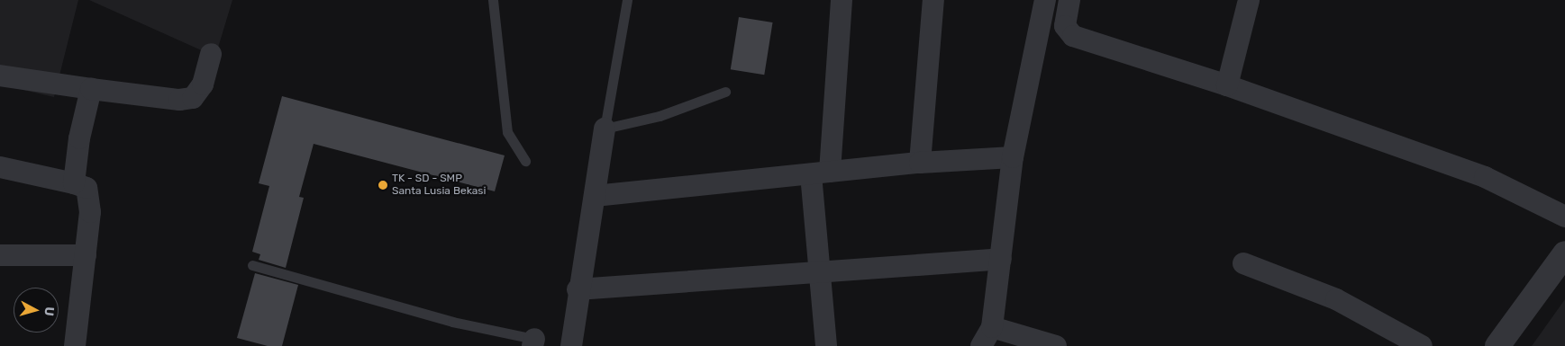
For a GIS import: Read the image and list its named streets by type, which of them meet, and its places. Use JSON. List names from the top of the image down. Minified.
{"places":["TK - SD - SMP Santa Lusia Bekasi"],"north":"right"}
